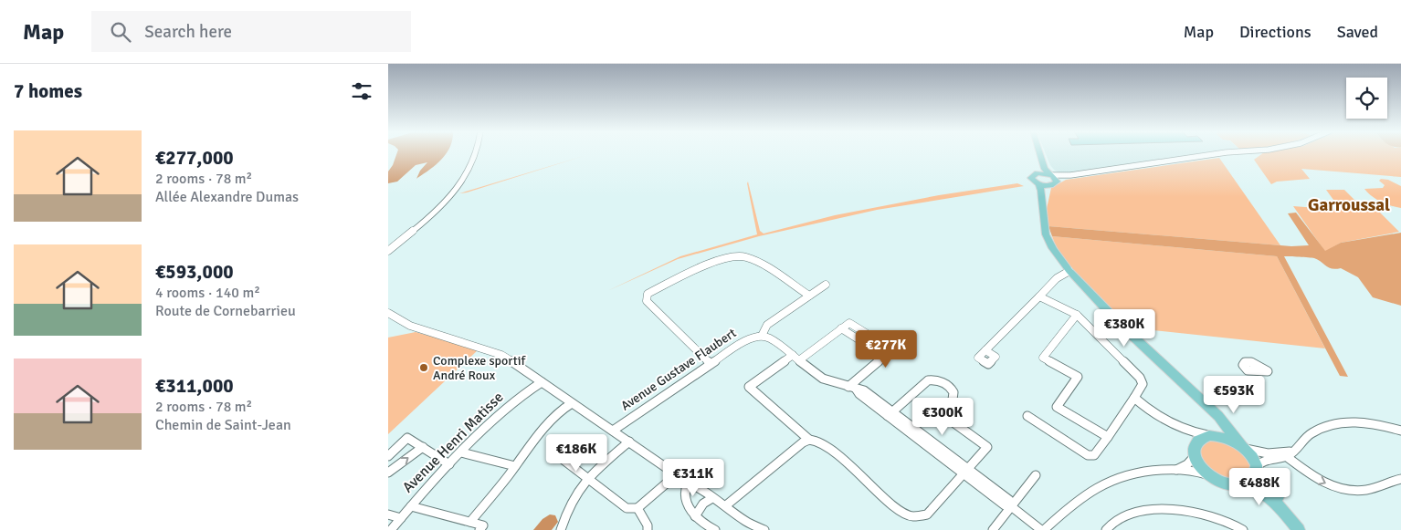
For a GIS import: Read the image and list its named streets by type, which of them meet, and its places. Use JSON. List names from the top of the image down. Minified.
{"streets":{"street":["Avenue Gustave Flaubert","Avenue Henri Matisse"]},"districts":["Garroussal"],"places":["Complexe sportif André Roux"],"page":{"header":"Map","search":"Search here","nav":["Map","Directions","Saved"],"heading":"7 homes","list":[{"name":"€277,000","note":"2 rooms · 78 m² · Allée Alexandre Dumas"},{"name":"€593,000","note":"4 rooms · 140 m² · Route de Cornebarrieu"},{"name":"€311,000","note":"2 rooms · 78 m² · Chemin de Saint-Jean"}],"price":["€380K","€277K","€593K","€300K","€186K","€311K","€488K"]}}
